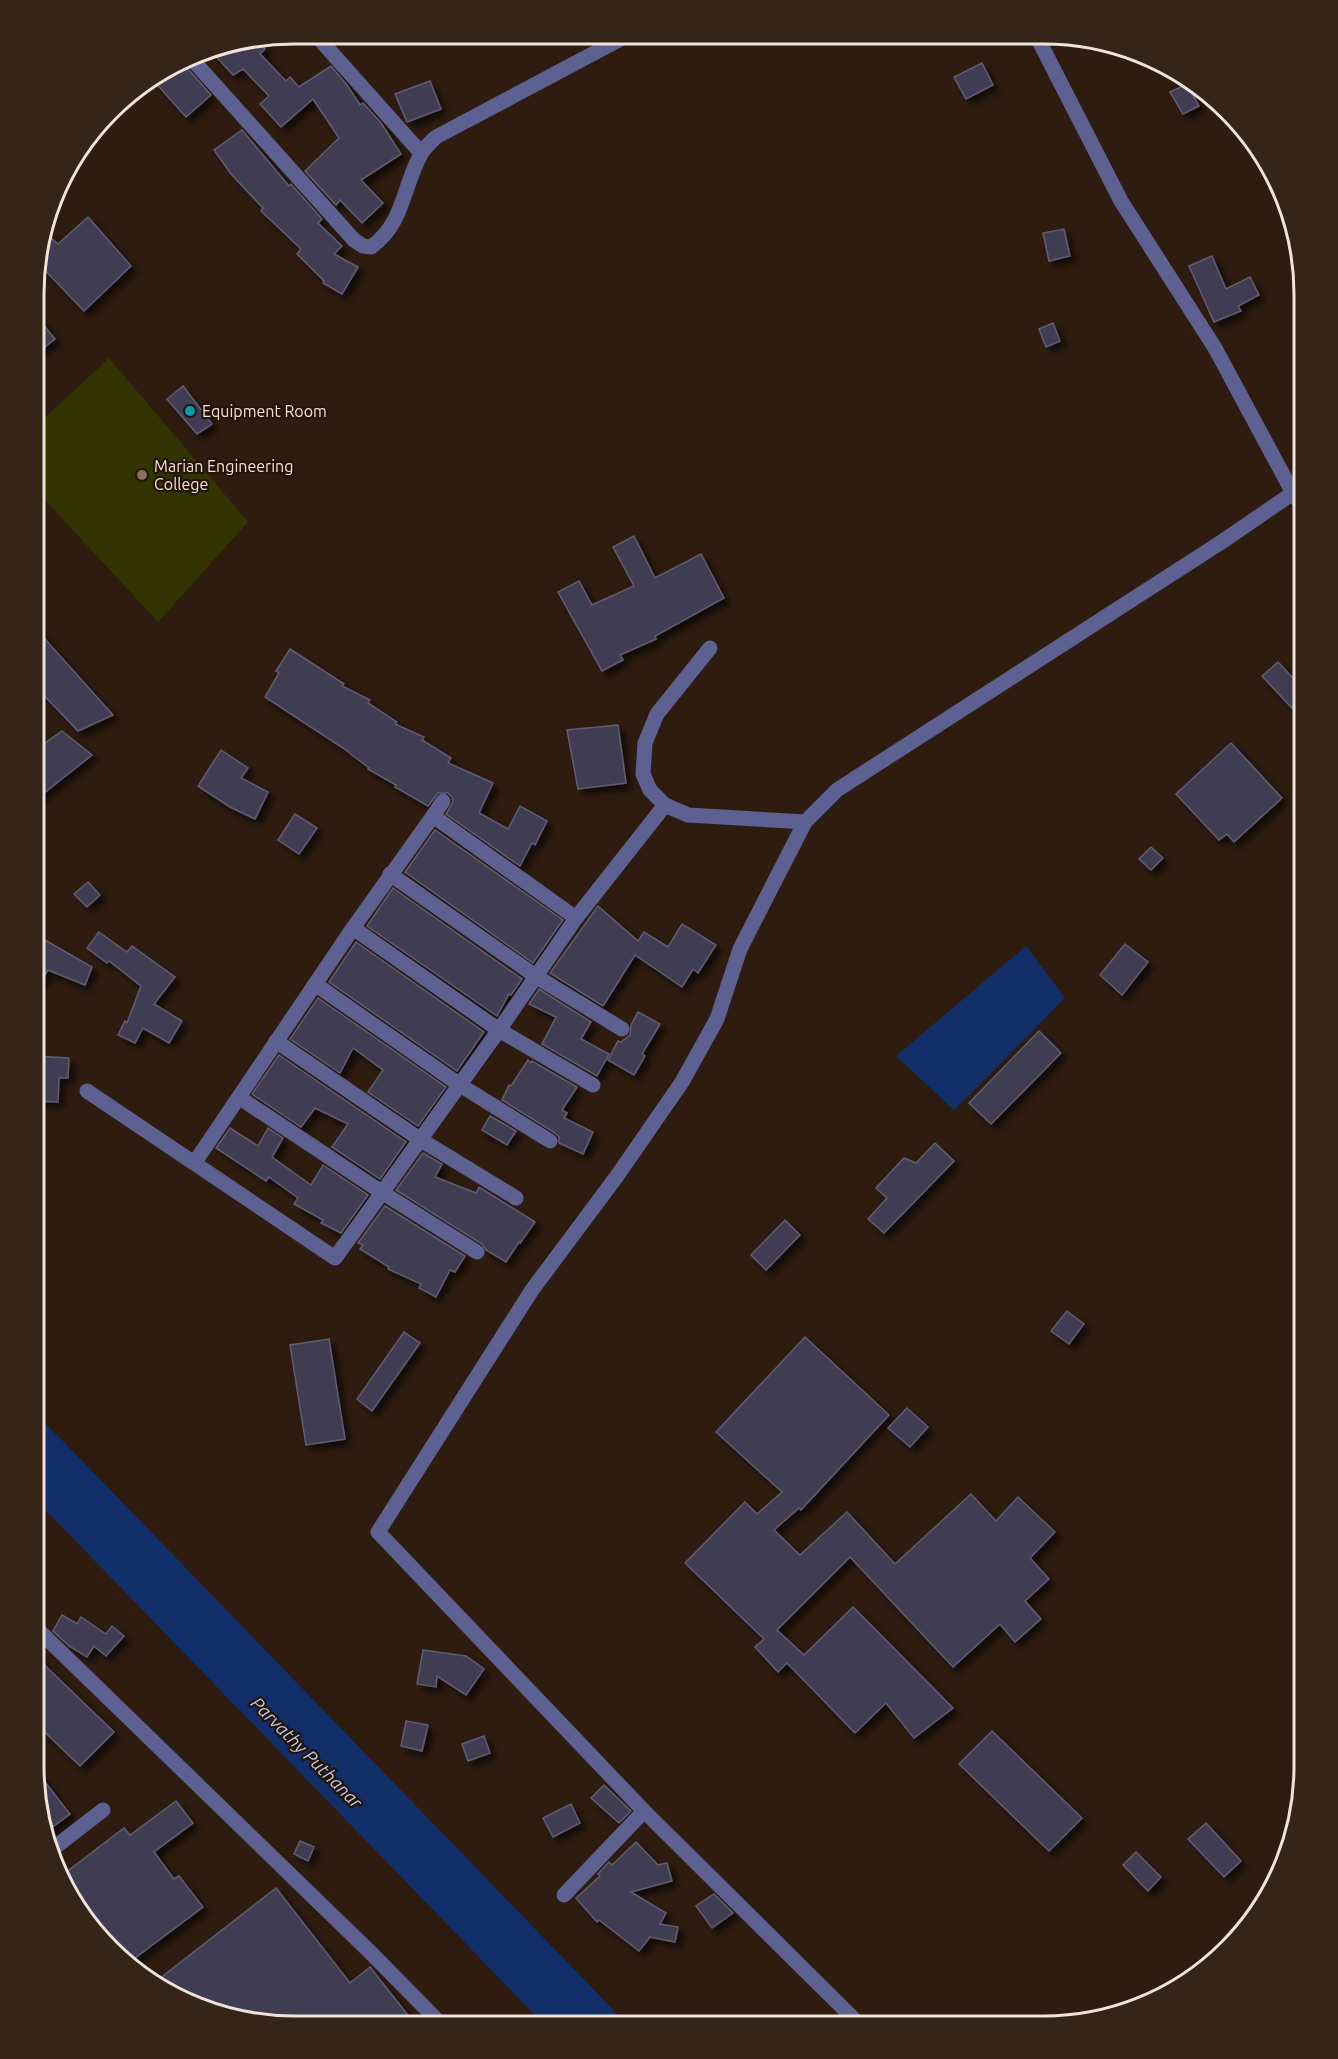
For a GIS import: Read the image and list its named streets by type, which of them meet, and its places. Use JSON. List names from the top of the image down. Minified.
{"water":["Parvathy Puthanar"],"places":["Equipment Room","Marian Engineering College"]}
